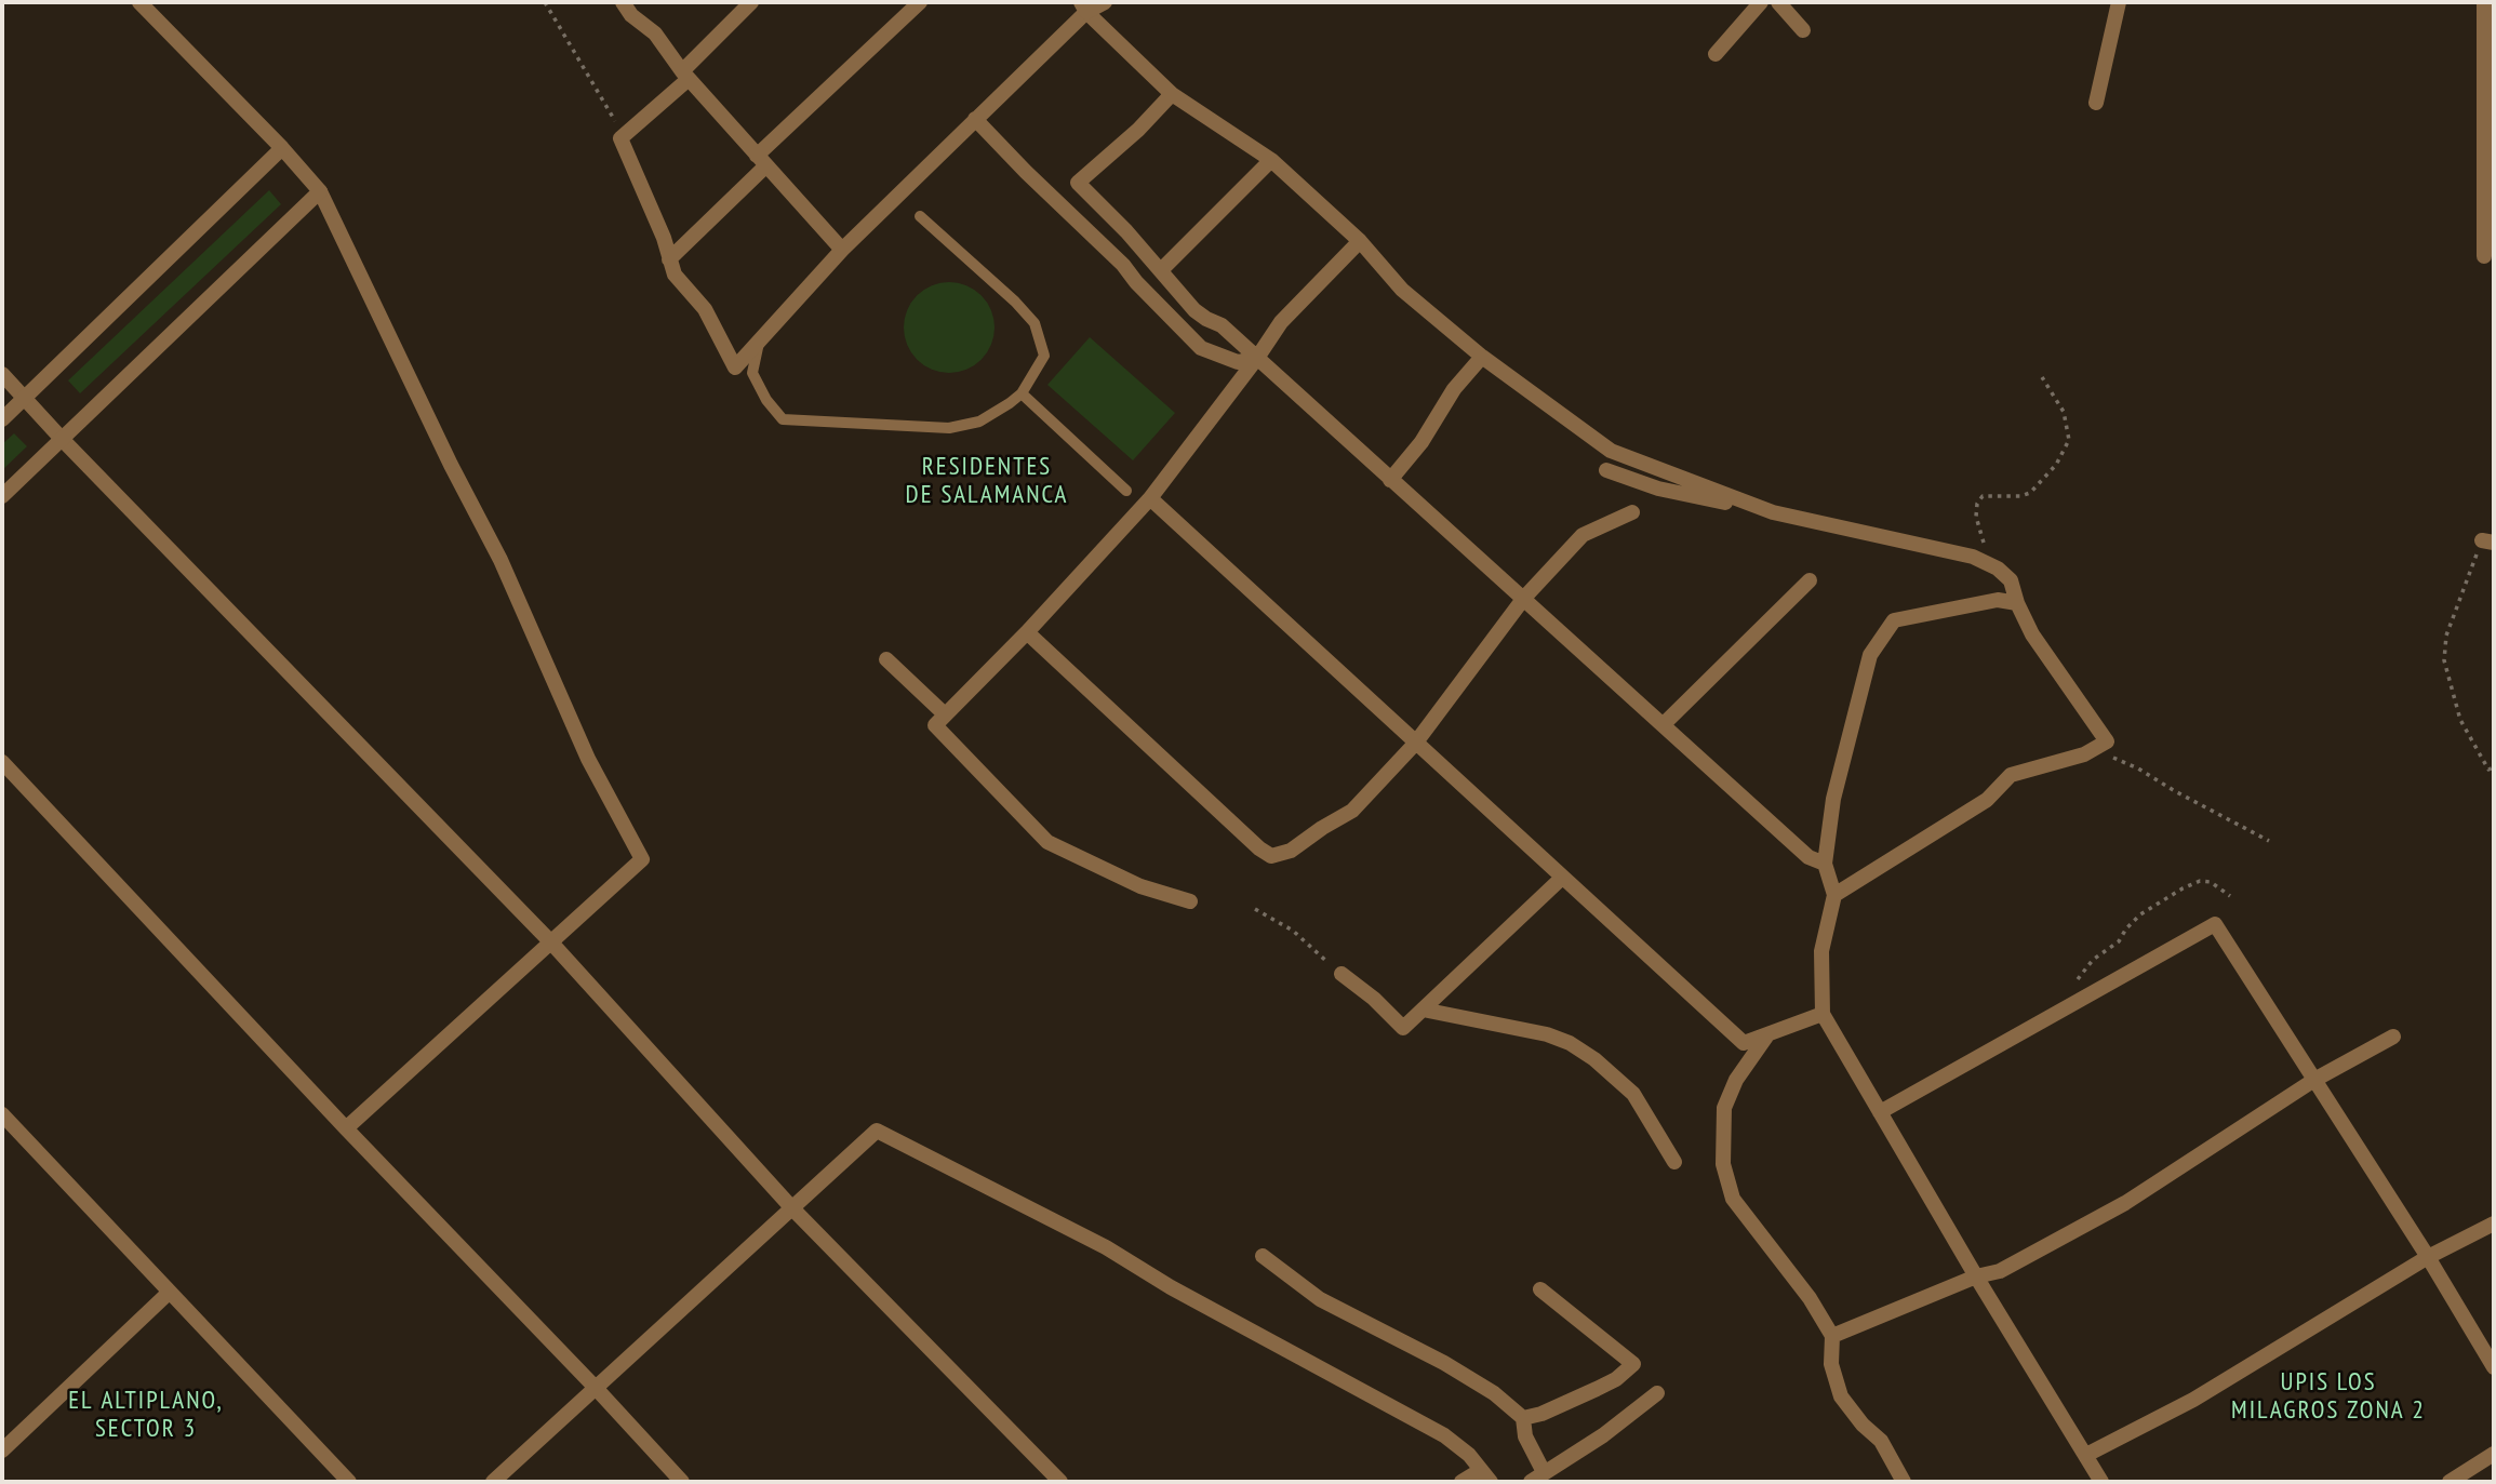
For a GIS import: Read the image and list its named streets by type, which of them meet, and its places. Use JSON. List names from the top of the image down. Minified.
{"districts":["RESIDENTES DE SALAMANCA","UPIS LOS MILAGROS ZONA 2","EL ALTIPLANO, SECTOR 3"]}
